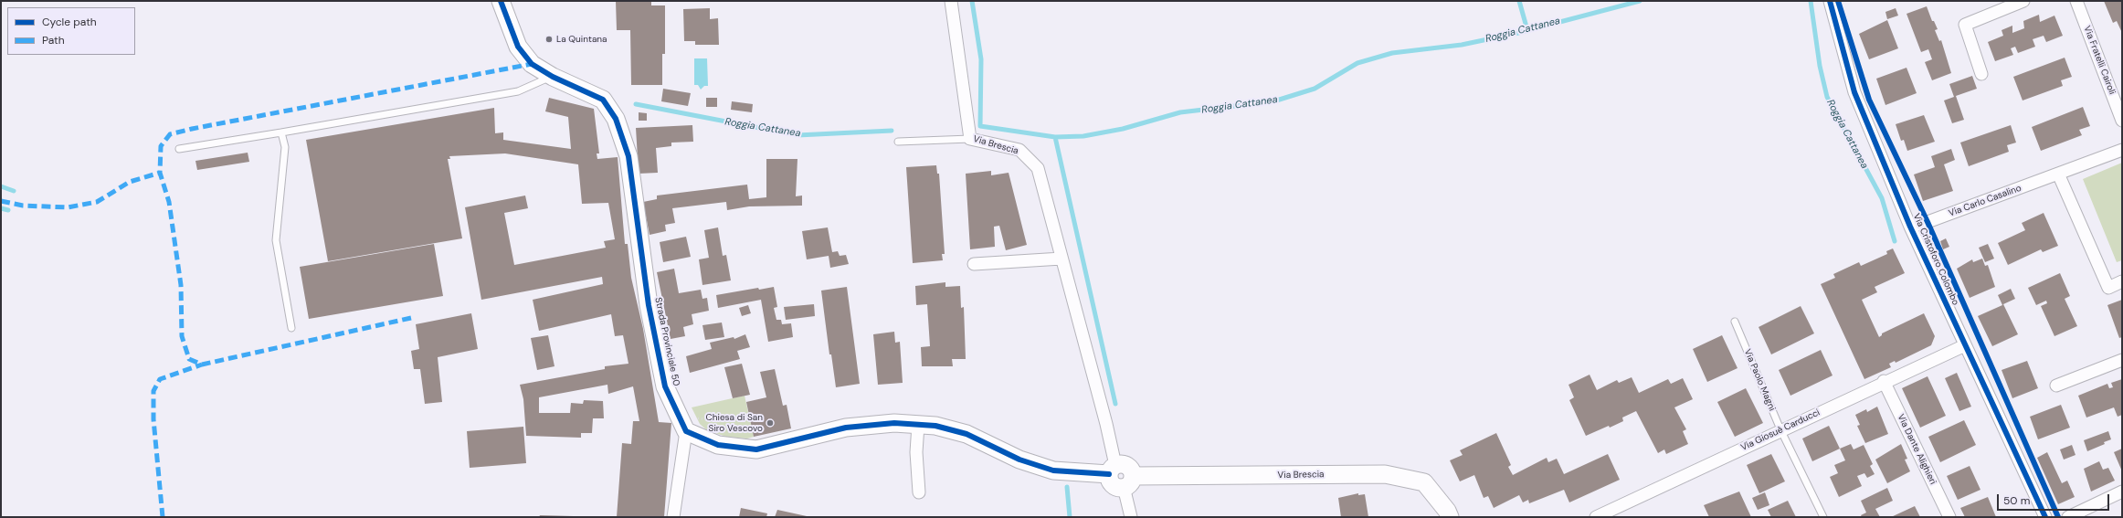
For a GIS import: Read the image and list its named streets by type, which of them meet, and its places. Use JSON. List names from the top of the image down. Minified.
{"streets":{"street":["Via Fratelli Cairoli","Via Brescia","Via Carlo Casalino","Via Cristoforo Colombo","Strada Provinciale 50","Via Giosuè Carducci","Via Dante Alighieri"],"lane":["Via Paolo Magni"]},"crossings":[["Via Carlo Casalino","Via Cristoforo Colombo"],["Via Cristoforo Colombo","Via Giosuè Carducci"],["Via Paolo Magni","Via Giosuè Carducci"],["Via Giosuè Carducci","Via Dante Alighieri"]],"water":["Roggia Cattanea"],"places":["La Quintana","Chiesa di San Siro Vescovo"],"legend":["Cycle path","Path"],"scale_bar":"50 m"}
